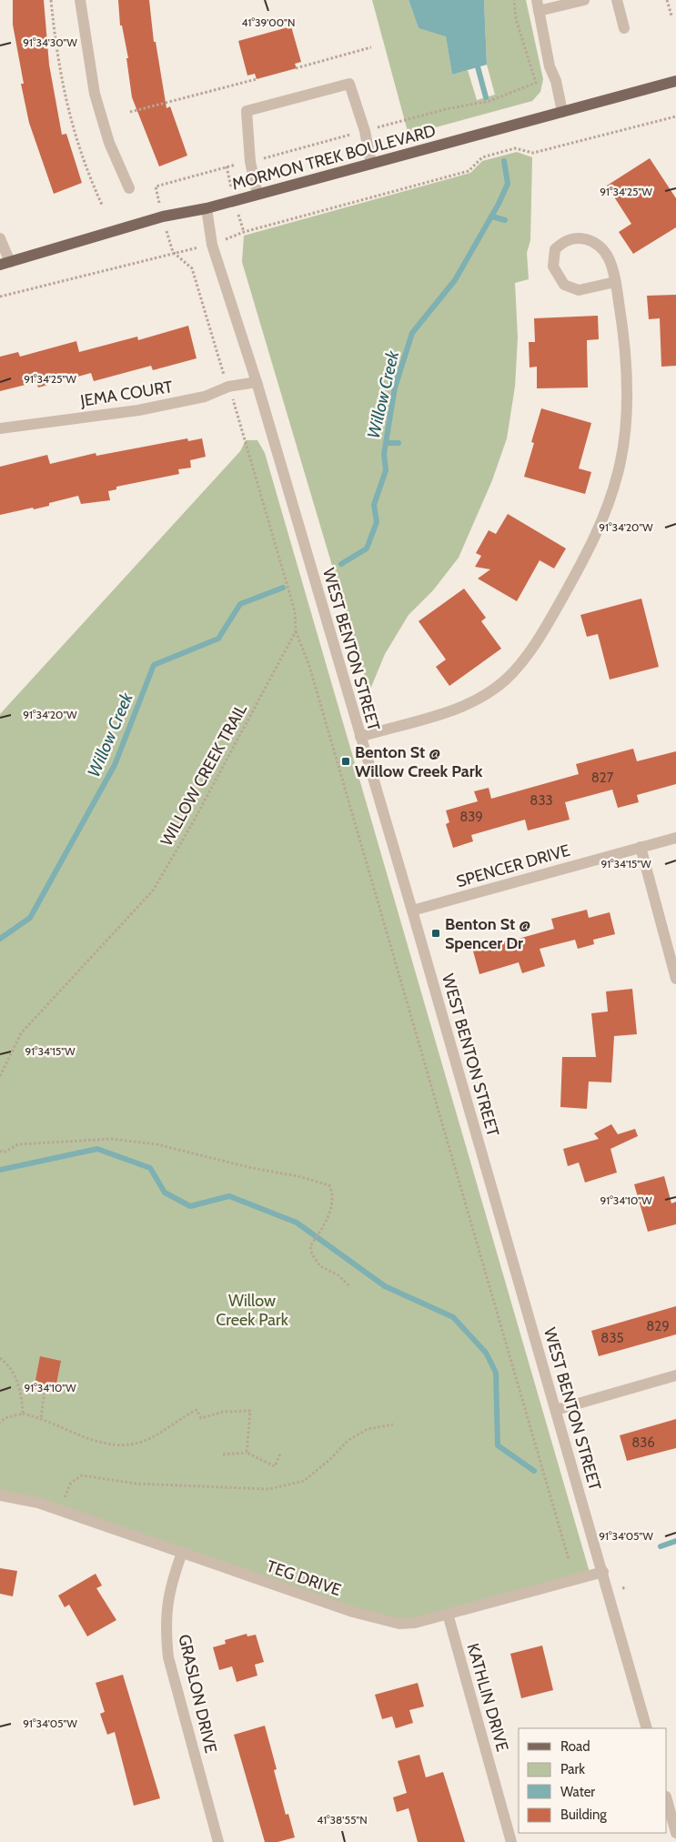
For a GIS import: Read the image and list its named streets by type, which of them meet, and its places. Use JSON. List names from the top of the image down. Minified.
{"streets":{"main road":["MORMON TREK BOULEVARD"],"street":["JEMA COURT","WEST BENTON STREET","SPENCER DRIVE","TEG DRIVE","GRASLON DRIVE","KATHLIN DRIVE"],"path":["WILLOW CREEK TRAIL"]},"crossings":[["MORMON TREK BOULEVARD","WEST BENTON STREET"],["JEMA COURT","WEST BENTON STREET"],["WEST BENTON STREET","SPENCER DRIVE"],["WEST BENTON STREET","TEG DRIVE"],["TEG DRIVE","GRASLON DRIVE"],["TEG DRIVE","KATHLIN DRIVE"]],"water":["Willow Creek"],"parks":["Willow Creek Park"],"places":{"transit":["Benton St @ Willow Creek Park","Benton St @ Spencer Dr"]},"house_numbers":["827","833","839","829","835","836"],"legend":["Road","Park","Water","Building"],"coordinates":["41°39'00\"N","91°34'30\"W","91°34'25\"W","91°34'20\"W","91°34'15\"W","91°34'10\"W","91°34'05\"W","41°38'55\"N"]}
